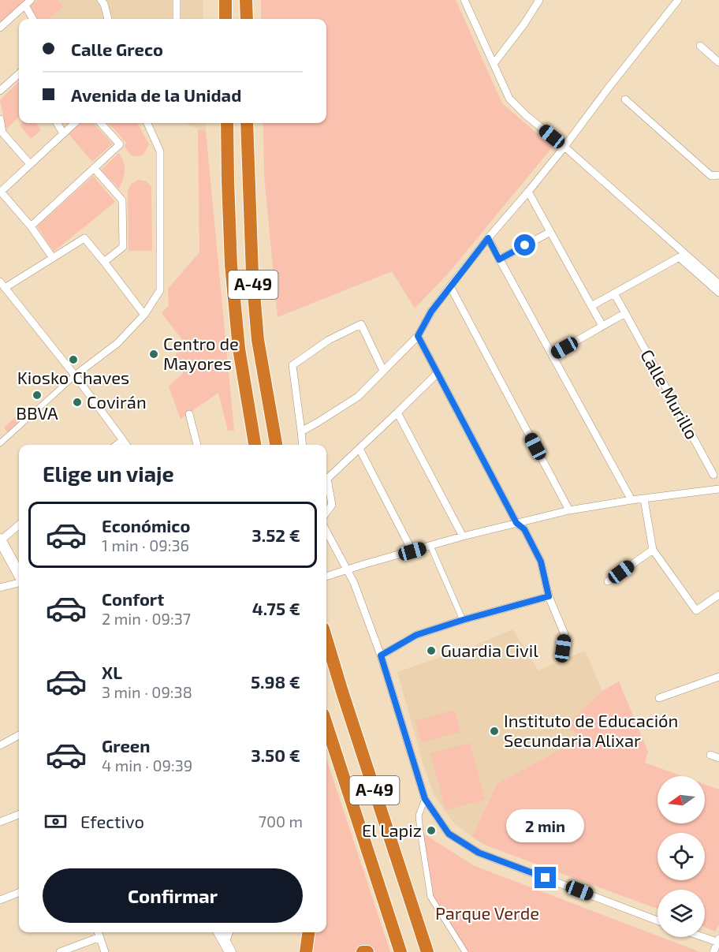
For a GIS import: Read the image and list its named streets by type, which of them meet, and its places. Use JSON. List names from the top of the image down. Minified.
{"streets":{"highway":["A-49"],"street":["Calle Murillo"]},"parks":["Parque Verde"],"places":["Centro de Mayores","Kiosko Chaves","BBVA","Covirán","Guardia Civil","Instituto de Educación Secundaria Alixar","El Lapiz"],"north":"left","page":{"banner":["Calle Greco","Avenida de la Unidad"],"heading":"Elige un viaje","list":[{"name":"Económico","note":"1 min · 09:36","value":"3.52 €"},{"name":"Confort","note":"2 min · 09:37","value":"4.75 €"},{"name":"XL","note":"3 min · 09:38","value":"5.98 €"},{"name":"Green","note":"4 min · 09:39","value":"3.50 €"}],"pay":["Efectivo","700 m"],"bubble":"2 min","buttons":"Confirmar"}}
